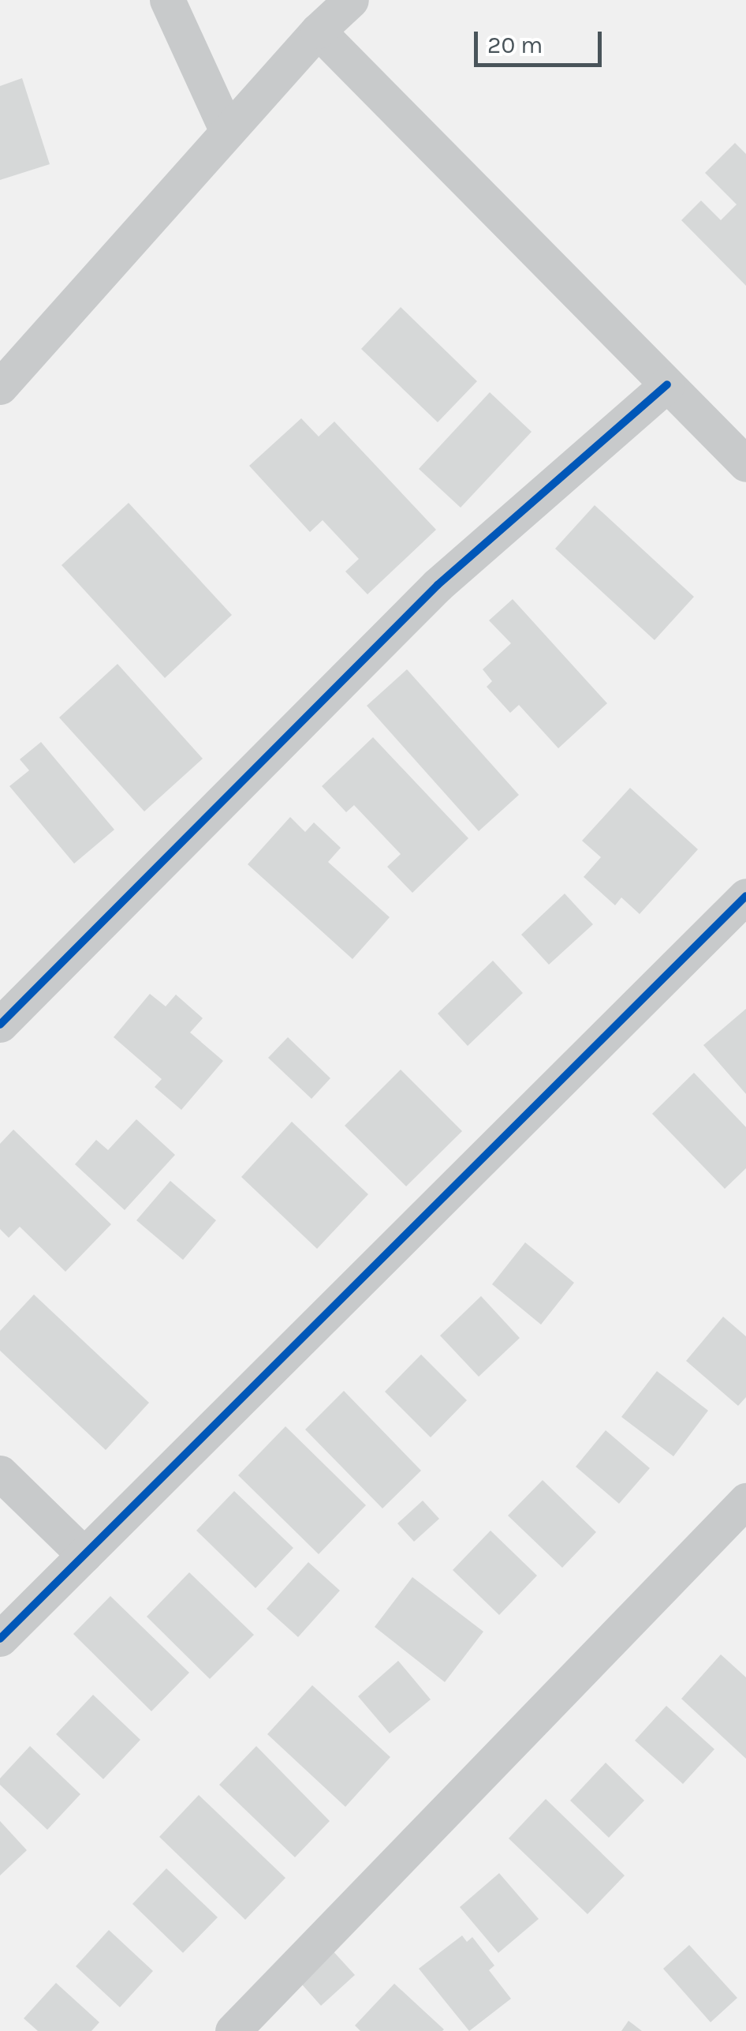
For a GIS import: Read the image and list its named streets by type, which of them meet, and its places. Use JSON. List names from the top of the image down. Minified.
{"scale_bar":"20 m"}
